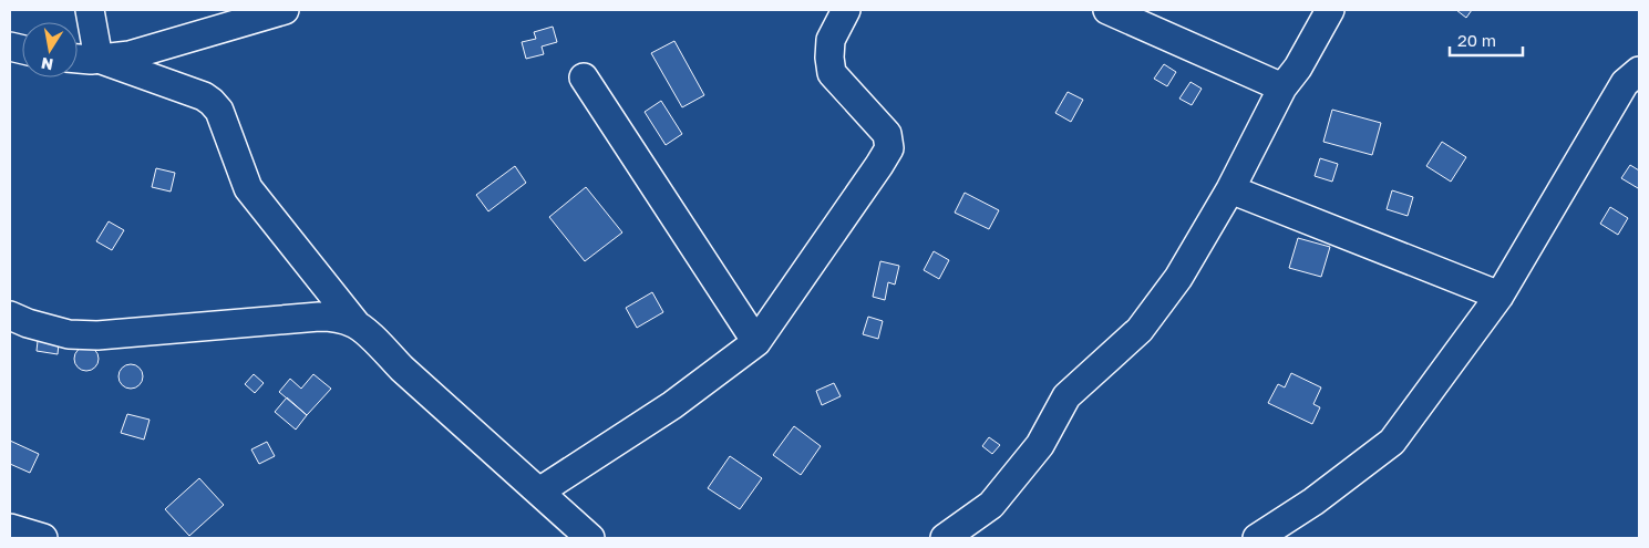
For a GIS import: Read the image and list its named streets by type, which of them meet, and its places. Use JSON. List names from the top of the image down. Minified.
{"scale_bar":"20 m","north":"bottom"}
